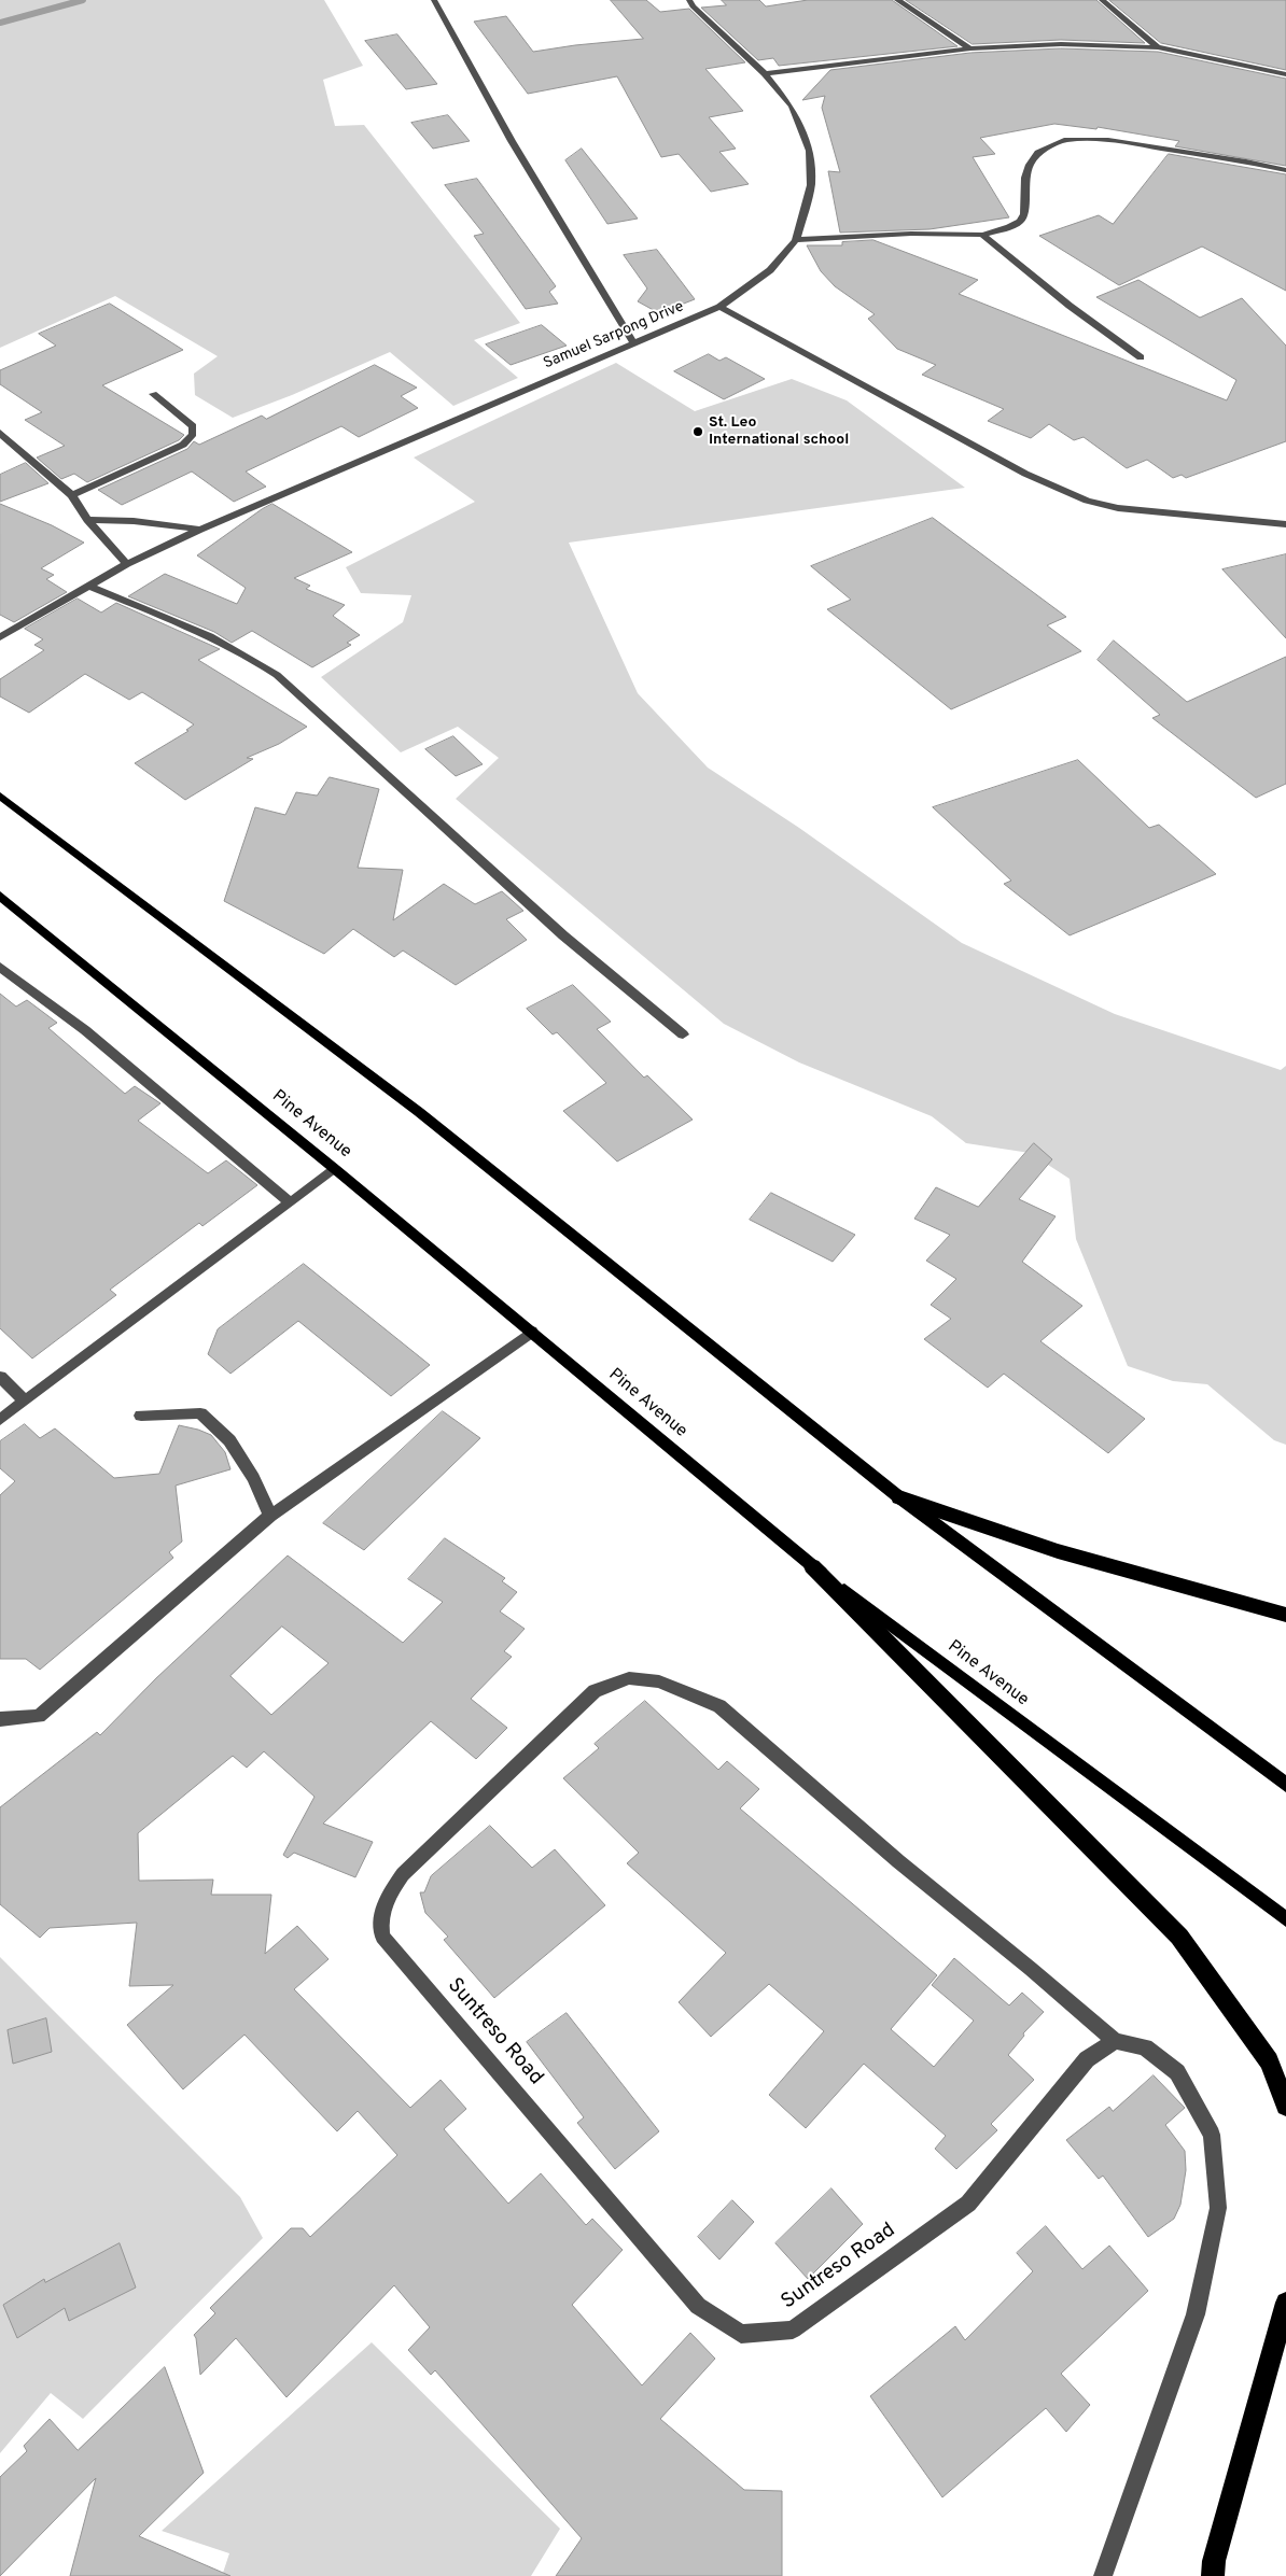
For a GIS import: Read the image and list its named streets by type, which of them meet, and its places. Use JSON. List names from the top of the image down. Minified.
{"streets":{"main road":["Pine Avenue"],"street":["Samuel Sarpong Drive","Suntreso Road"]},"places":["St. Leo International school"]}
